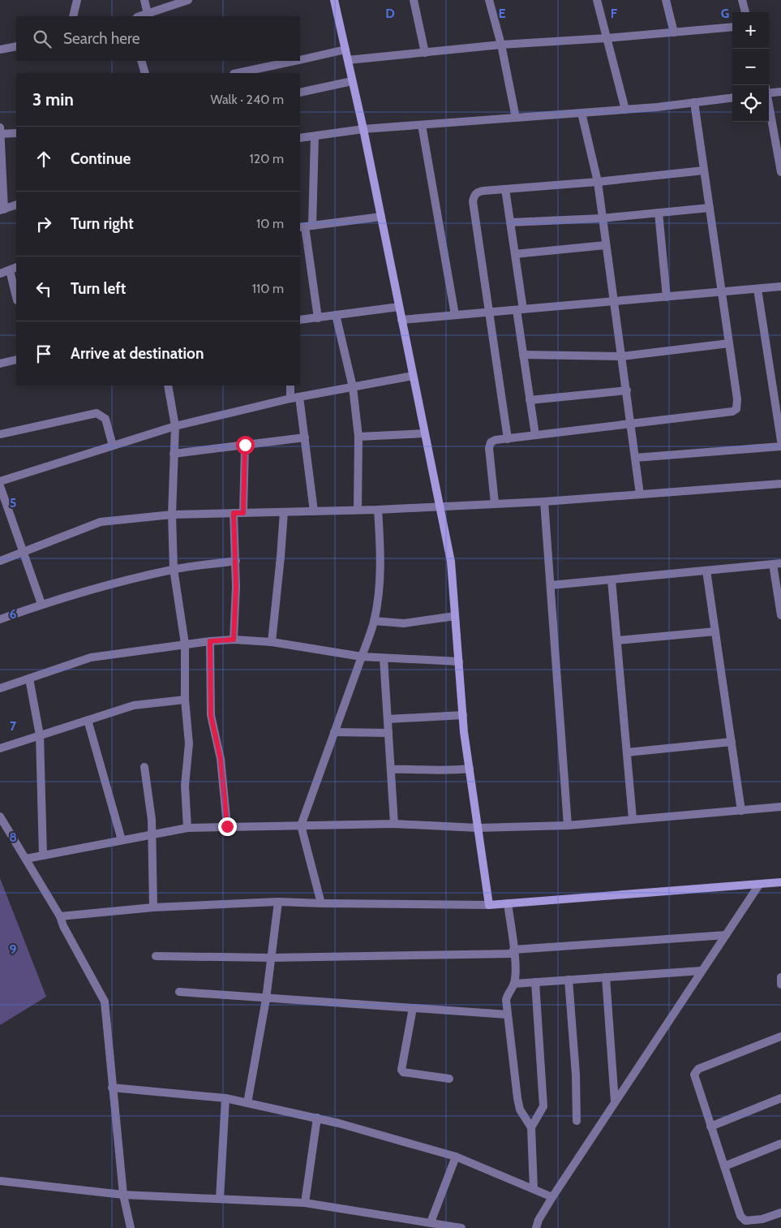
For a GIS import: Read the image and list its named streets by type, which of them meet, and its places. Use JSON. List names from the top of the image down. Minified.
{"page":{"map_buttons":["+","−"],"search":"Search here","heading":["3 min","Walk · 240 m"],"list":[["Continue","120 m"],["Turn right","10 m"],["Turn left","110 m"],"Arrive at destination"]},"grid":{"columns":["D","E","F","G"],"rows":["5","6","7","8","9"]}}
